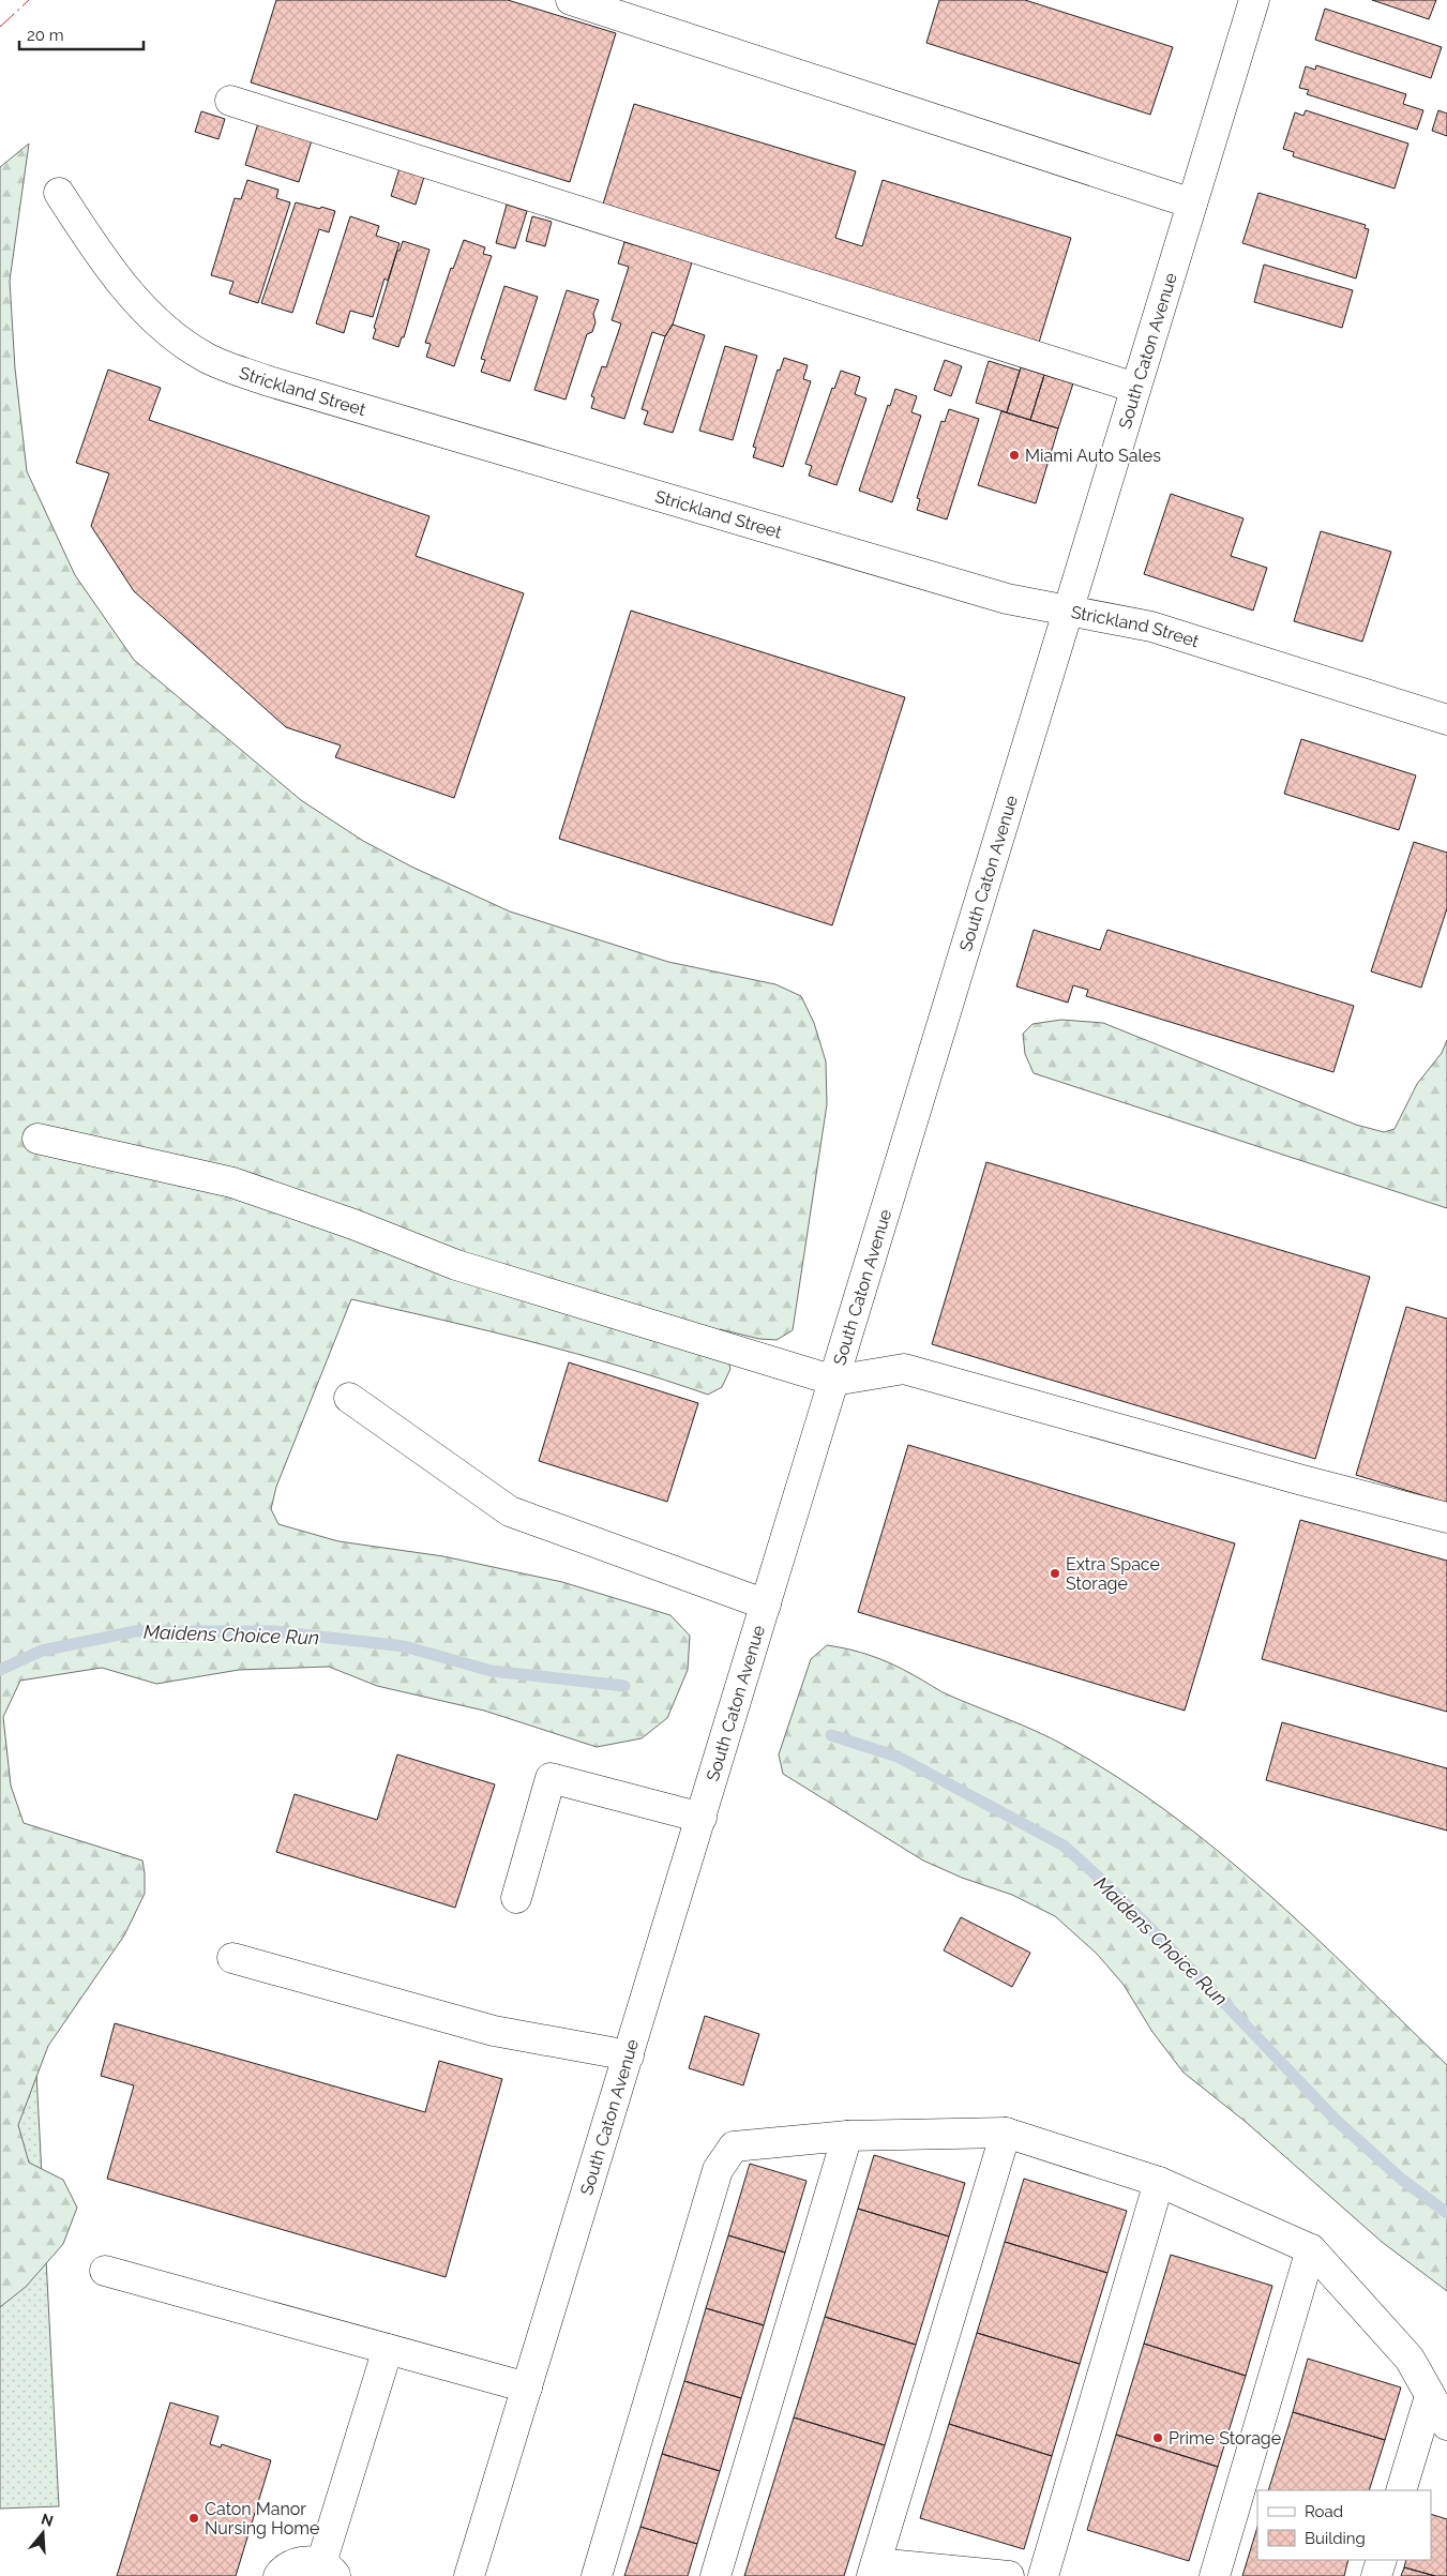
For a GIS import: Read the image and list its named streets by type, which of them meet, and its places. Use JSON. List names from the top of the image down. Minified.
{"streets":{"main road":["South Caton Avenue","Strickland Street"]},"crossings":[["South Caton Avenue","Strickland Street"]],"water":["Maidens Choice Run"],"places":["Miami Auto Sales","Extra Space Storage","Prime Storage","Caton Manor Nursing Home"],"legend":["Road","Building"],"scale_bar":"20 m","north":"top"}
